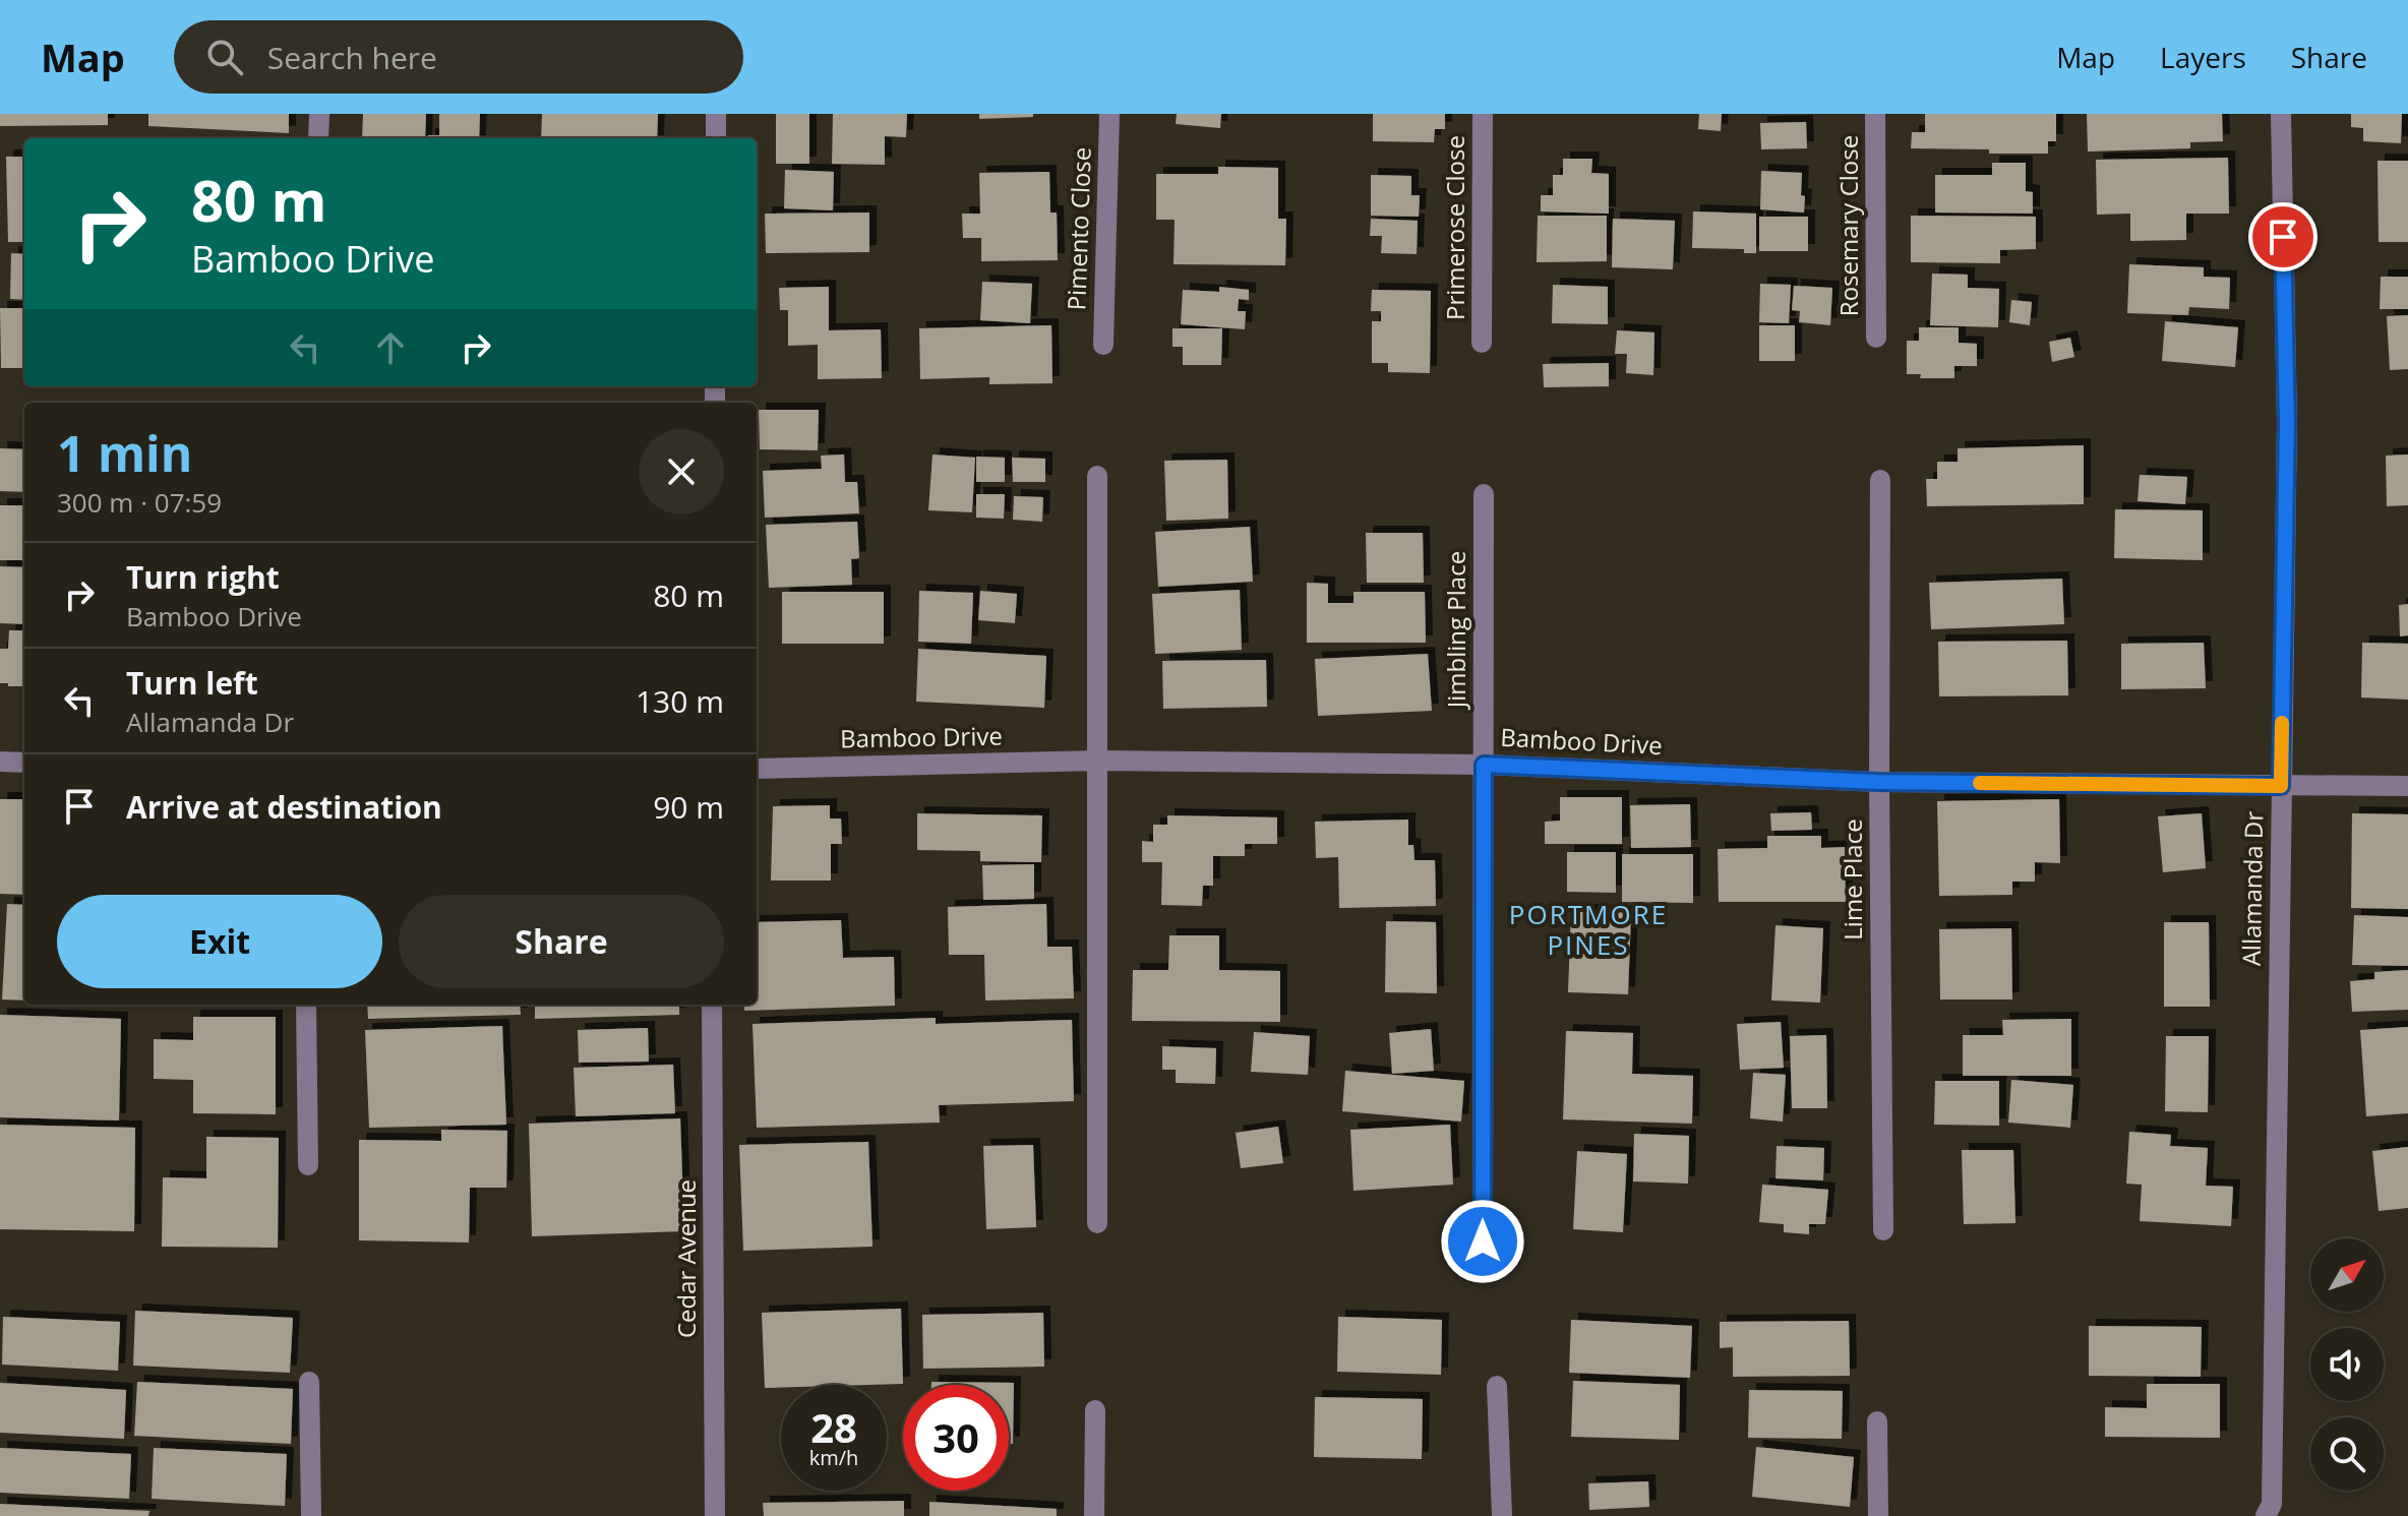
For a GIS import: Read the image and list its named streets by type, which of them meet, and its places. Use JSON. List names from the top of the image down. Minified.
{"streets":{"street":["Rosemary Close","Primerose Close","Pimento Close","Jimbling Place","Bamboo Drive","Lime Place","Allamanda Dr","Cedar Avenue"]},"crossings":[["Jimbling Place","Bamboo Drive"],["Bamboo Drive","Lime Place"],["Bamboo Drive","Allamanda Dr"]],"districts":["PORTMORE PINES"],"north":"top right","page":{"header":"Map","search":"Search here","nav":["Map","Layers","Share"],"turn":["80 m","Bamboo Drive"],"heading":["1 min","300 m · 07:59"],"list":[{"name":"Turn right","note":"Bamboo Drive","value":"80 m"},{"name":"Turn left","note":"Allamanda Dr","value":"130 m"},{"name":"Arrive at destination","value":"90 m"}],"buttons":["Exit","Share"],"speed":"28 km/h","limit":"30"}}
